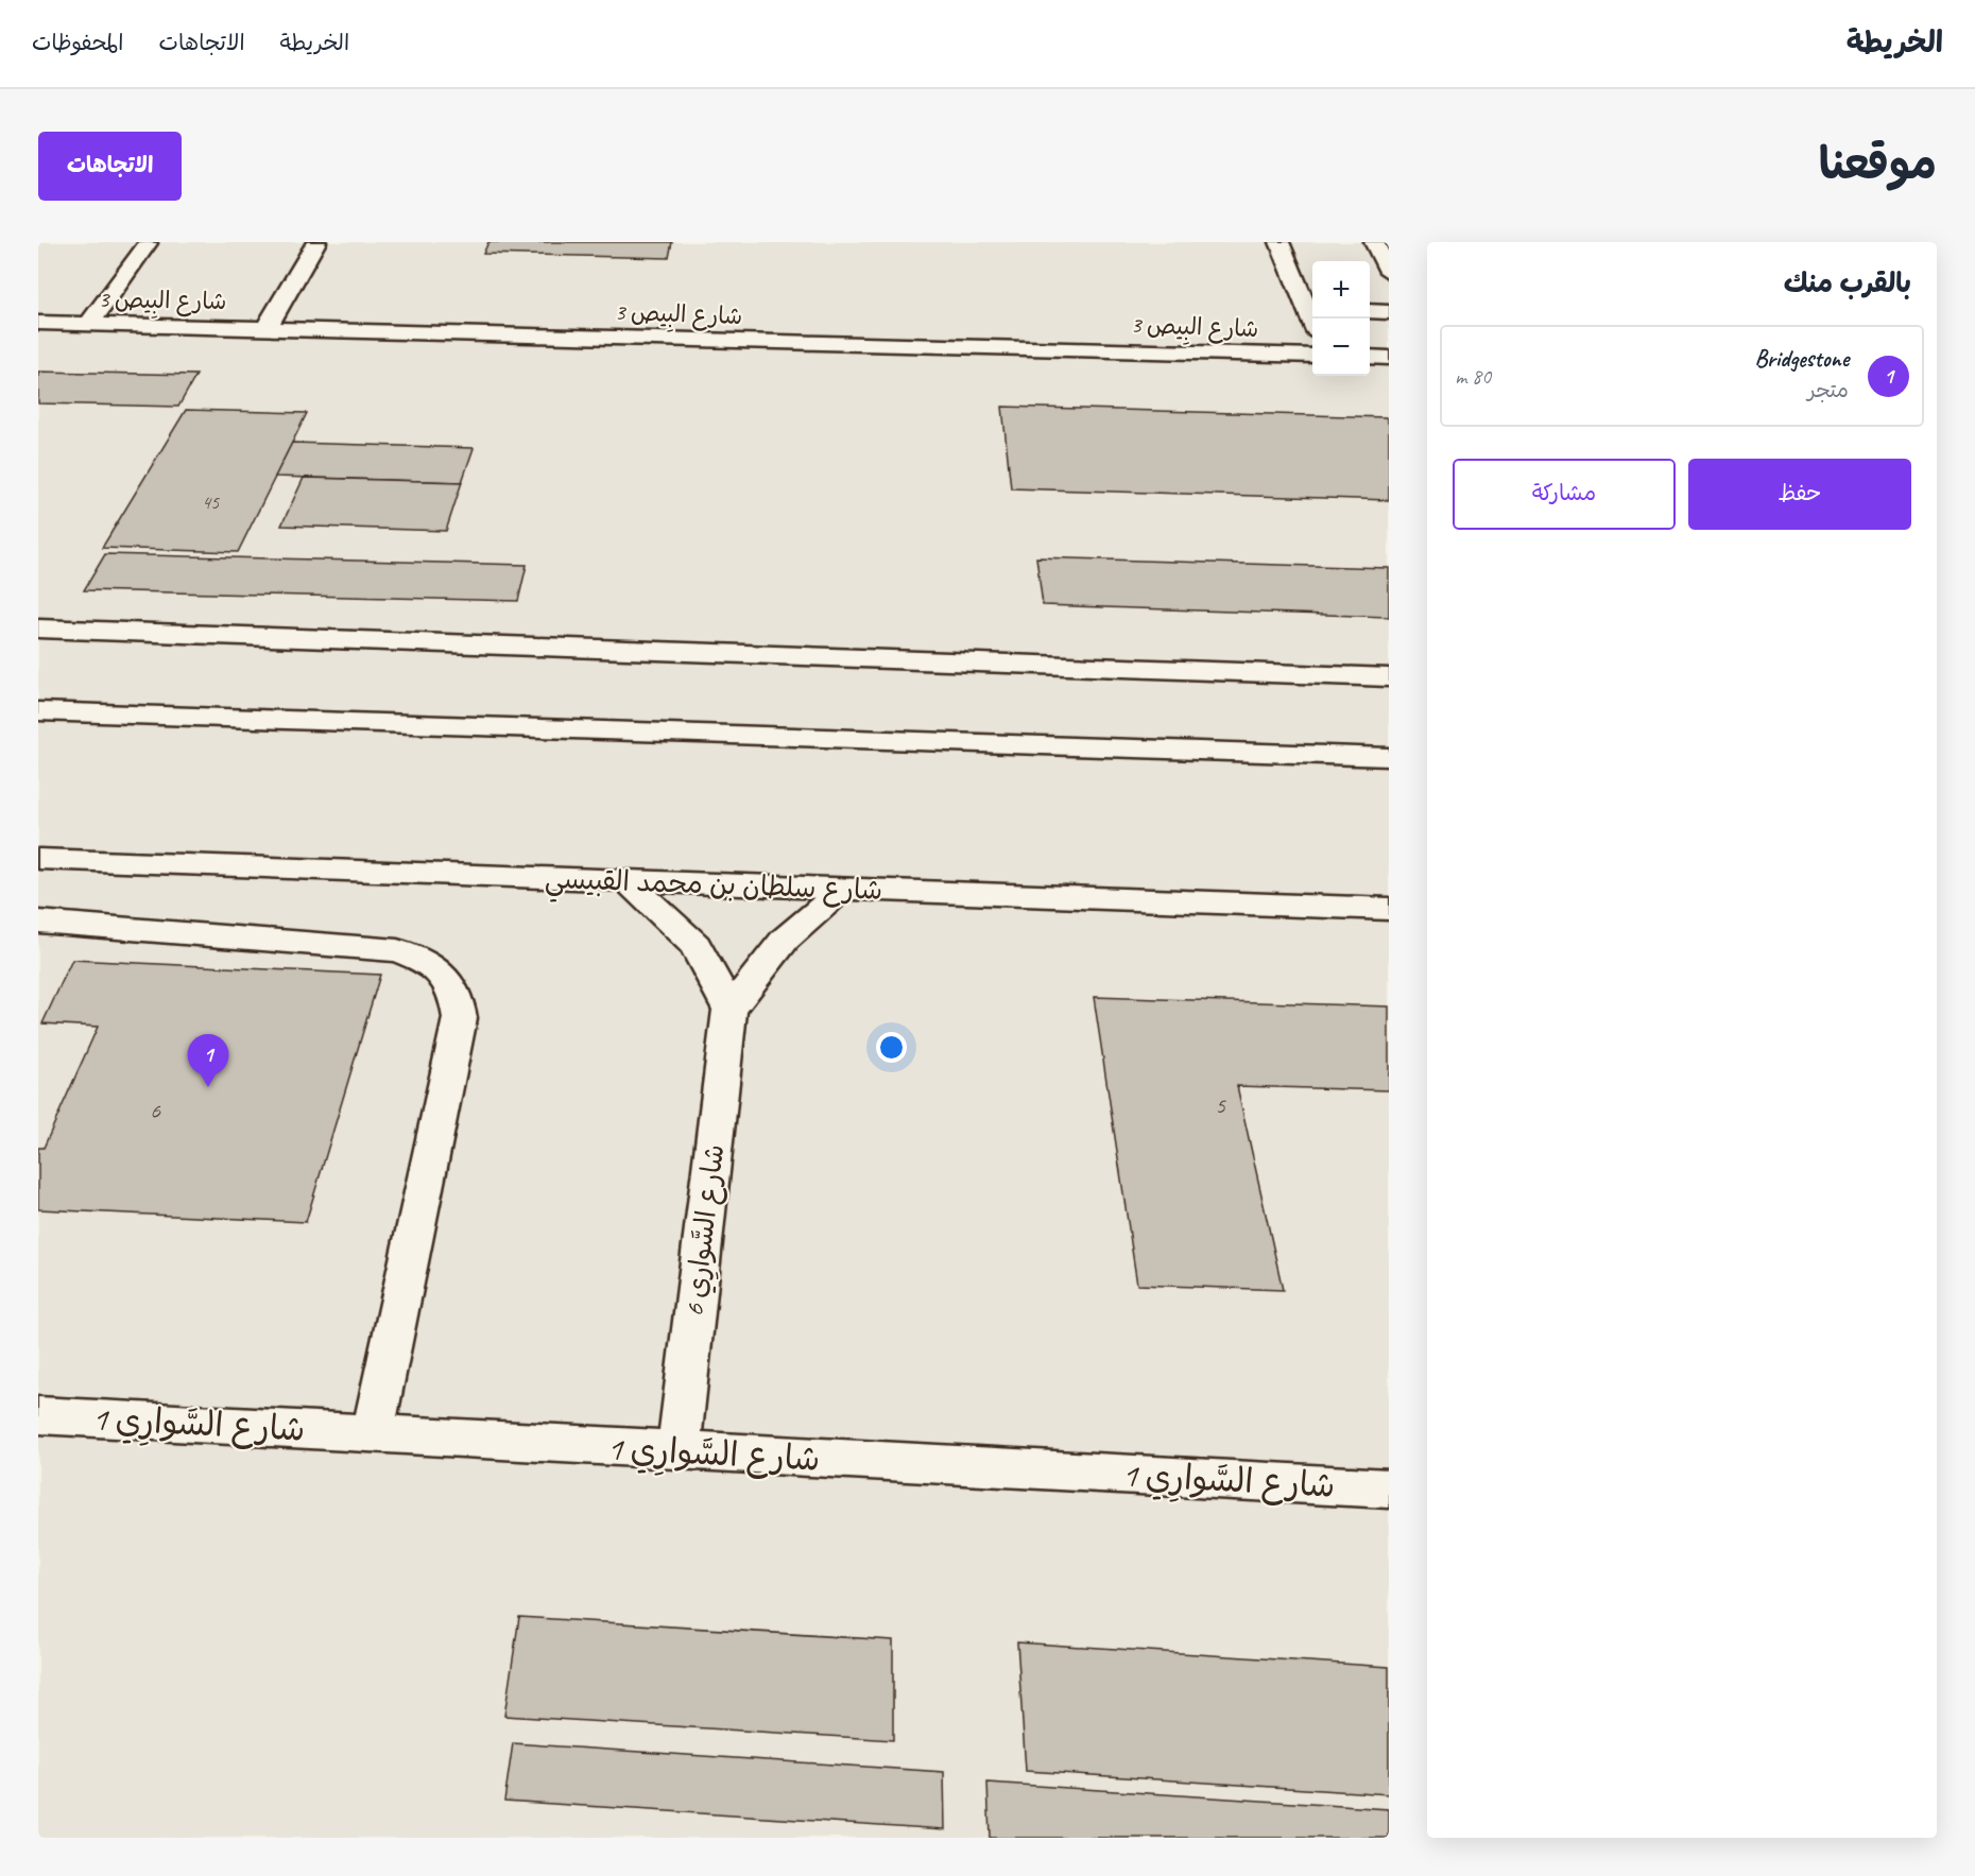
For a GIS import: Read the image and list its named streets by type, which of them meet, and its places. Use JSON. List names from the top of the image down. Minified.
{"streets":{"street":["شارع البِيص 3","شارع سلطان بن محمد القبيسي","شارع السَّوارِي 6","شارع السَّوارِي 1"]},"crossings":[["شارع السَّوارِي 6","شارع السَّوارِي 1"]],"house_numbers":["45","5","6"],"page":{"header":"الخريطة","nav":["الخريطة","الاتجاهات","المحفوظات"],"title":"موقعنا","buttons":["الاتجاهات",["حفظ","مشاركة"]],"heading":"بالقرب منك","map_buttons":["+","−"],"list":[{"mark":"1","name":"Bridgestone","note":"متجر","value":"80 m"}],"pins":"1"}}
